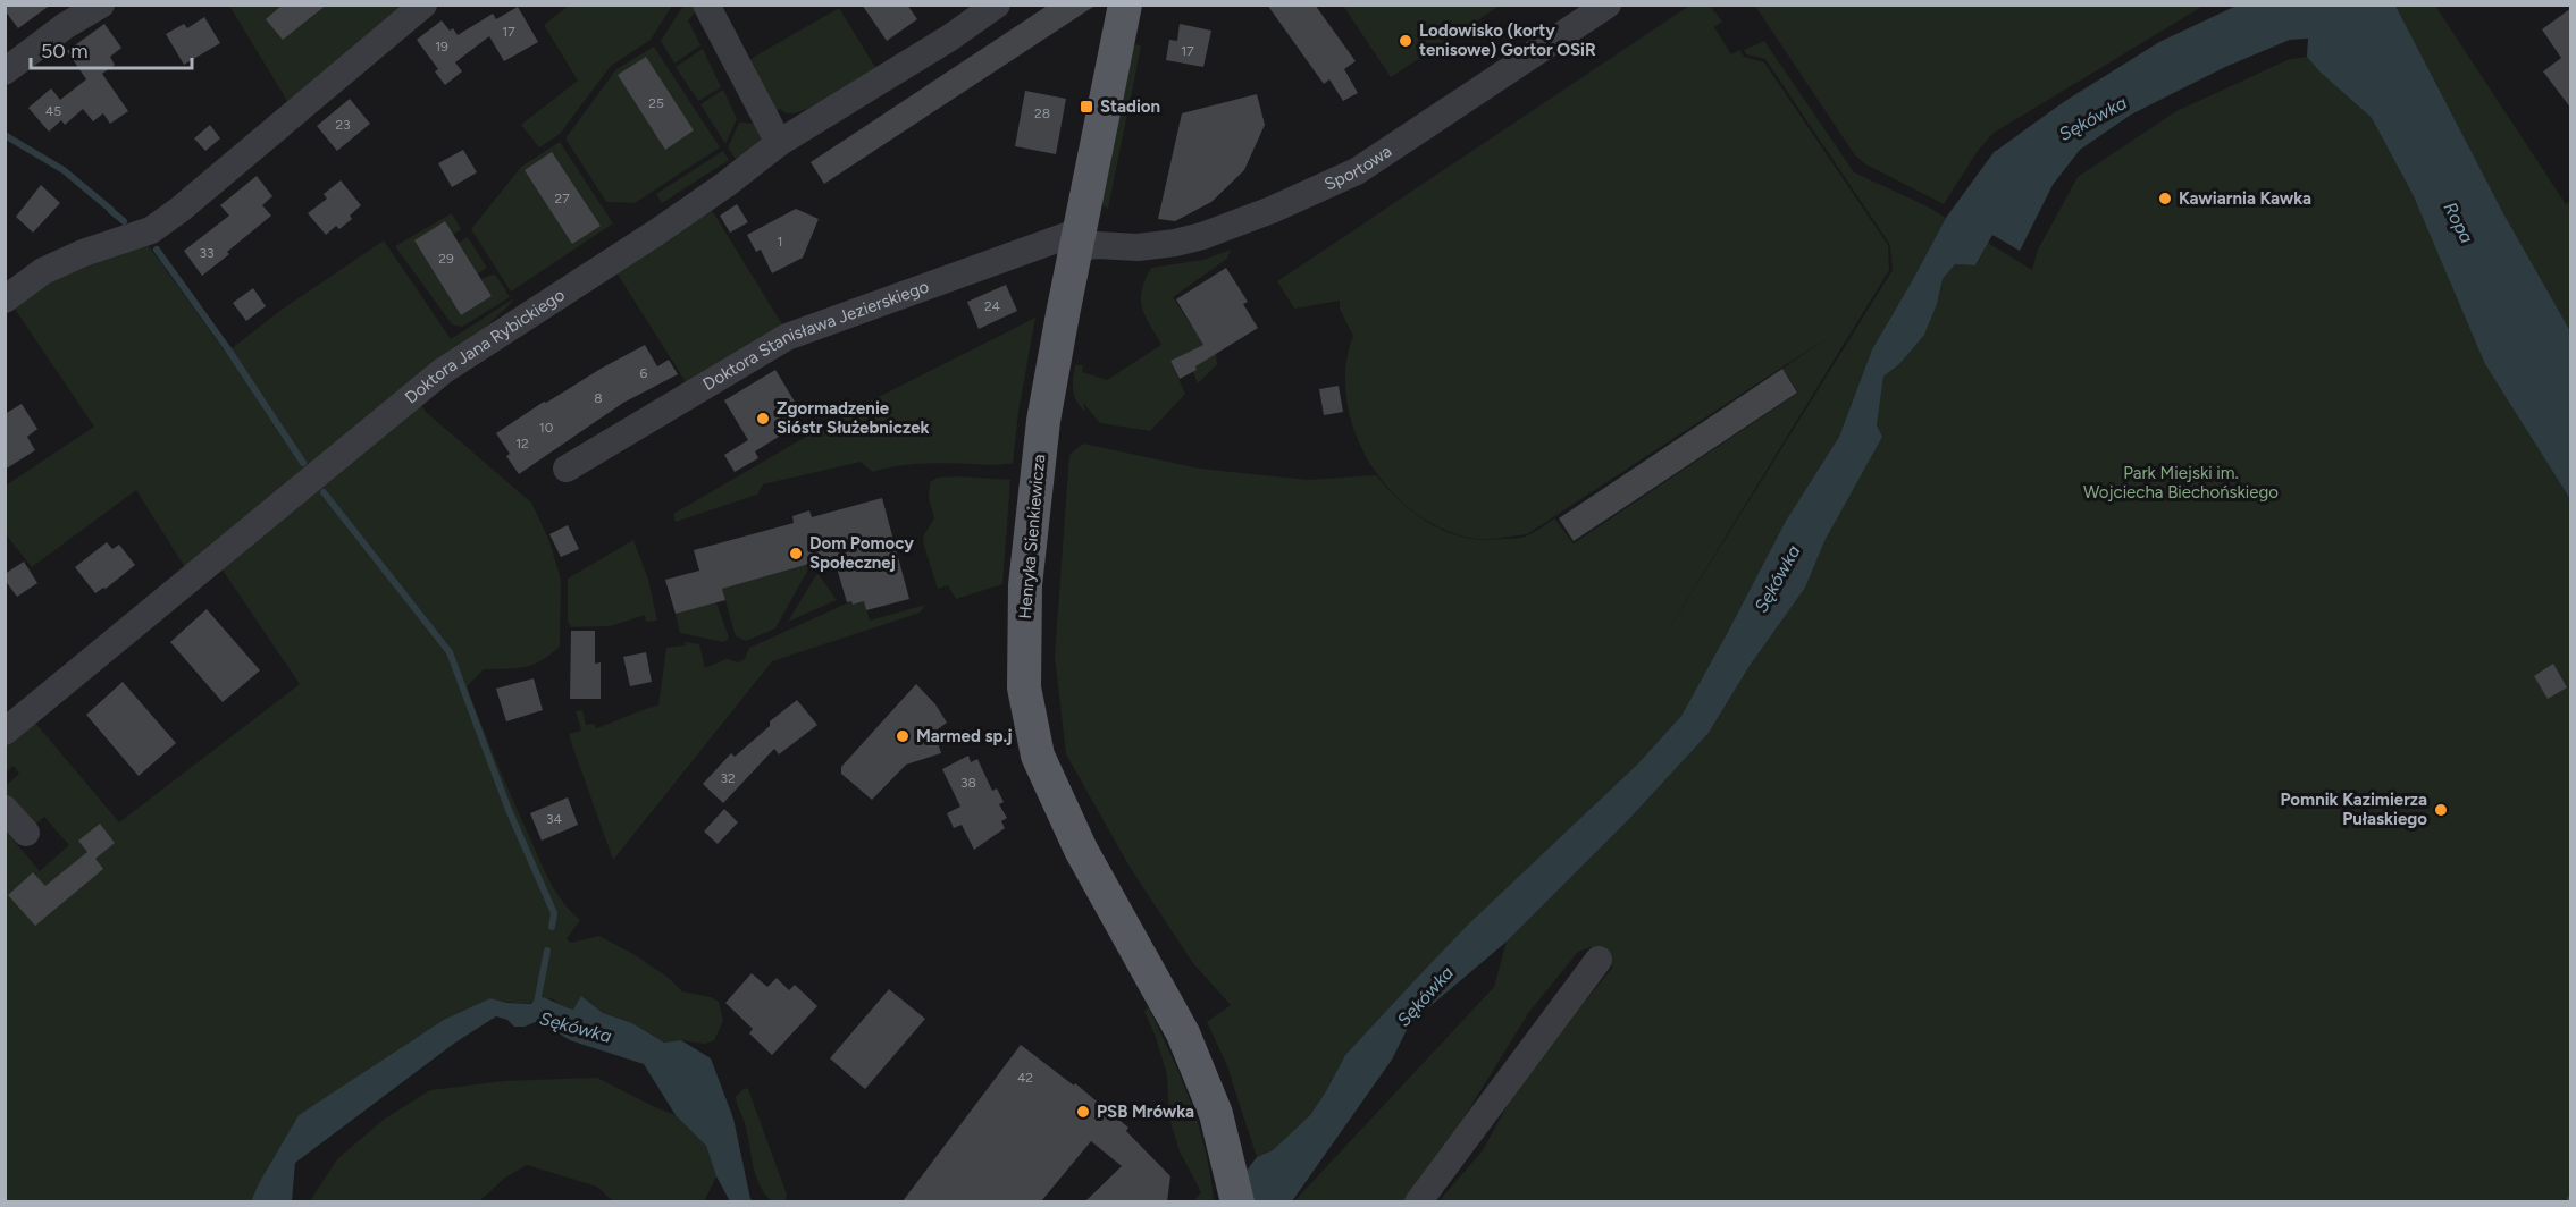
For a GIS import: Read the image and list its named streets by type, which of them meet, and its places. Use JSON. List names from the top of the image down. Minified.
{"streets":{"main road":["Henryka Sienkiewicza"],"street":["Sportowa","Doktora Stanisława Jezierskiego","Doktora Jana Rybickiego"]},"crossings":[["Sportowa","Doktora Stanisława Jezierskiego"],["Sportowa","Henryka Sienkiewicza"],["Doktora Stanisława Jezierskiego","Henryka Sienkiewicza"]],"water":["Sękówka","Ropa"],"parks":["Park Miejski im. Wojciecha Biechońskiego"],"places":{"other":["Lodowisko (korty tenisowe) Gortor OSiR","Kawiarnia Kawka","Zgormadzenie Sióstr Służebniczek","Dom Pomocy Społecznej","Marmed sp.j","Pomnik Kazimierza Pułaskiego","PSB Mrówka"],"transit":["Stadion"]},"house_numbers":["17","19","17","25","45","28","23","27","1","33","29","24","6","8","10","12","32","38","34","42"],"scale_bar":"50 m"}
